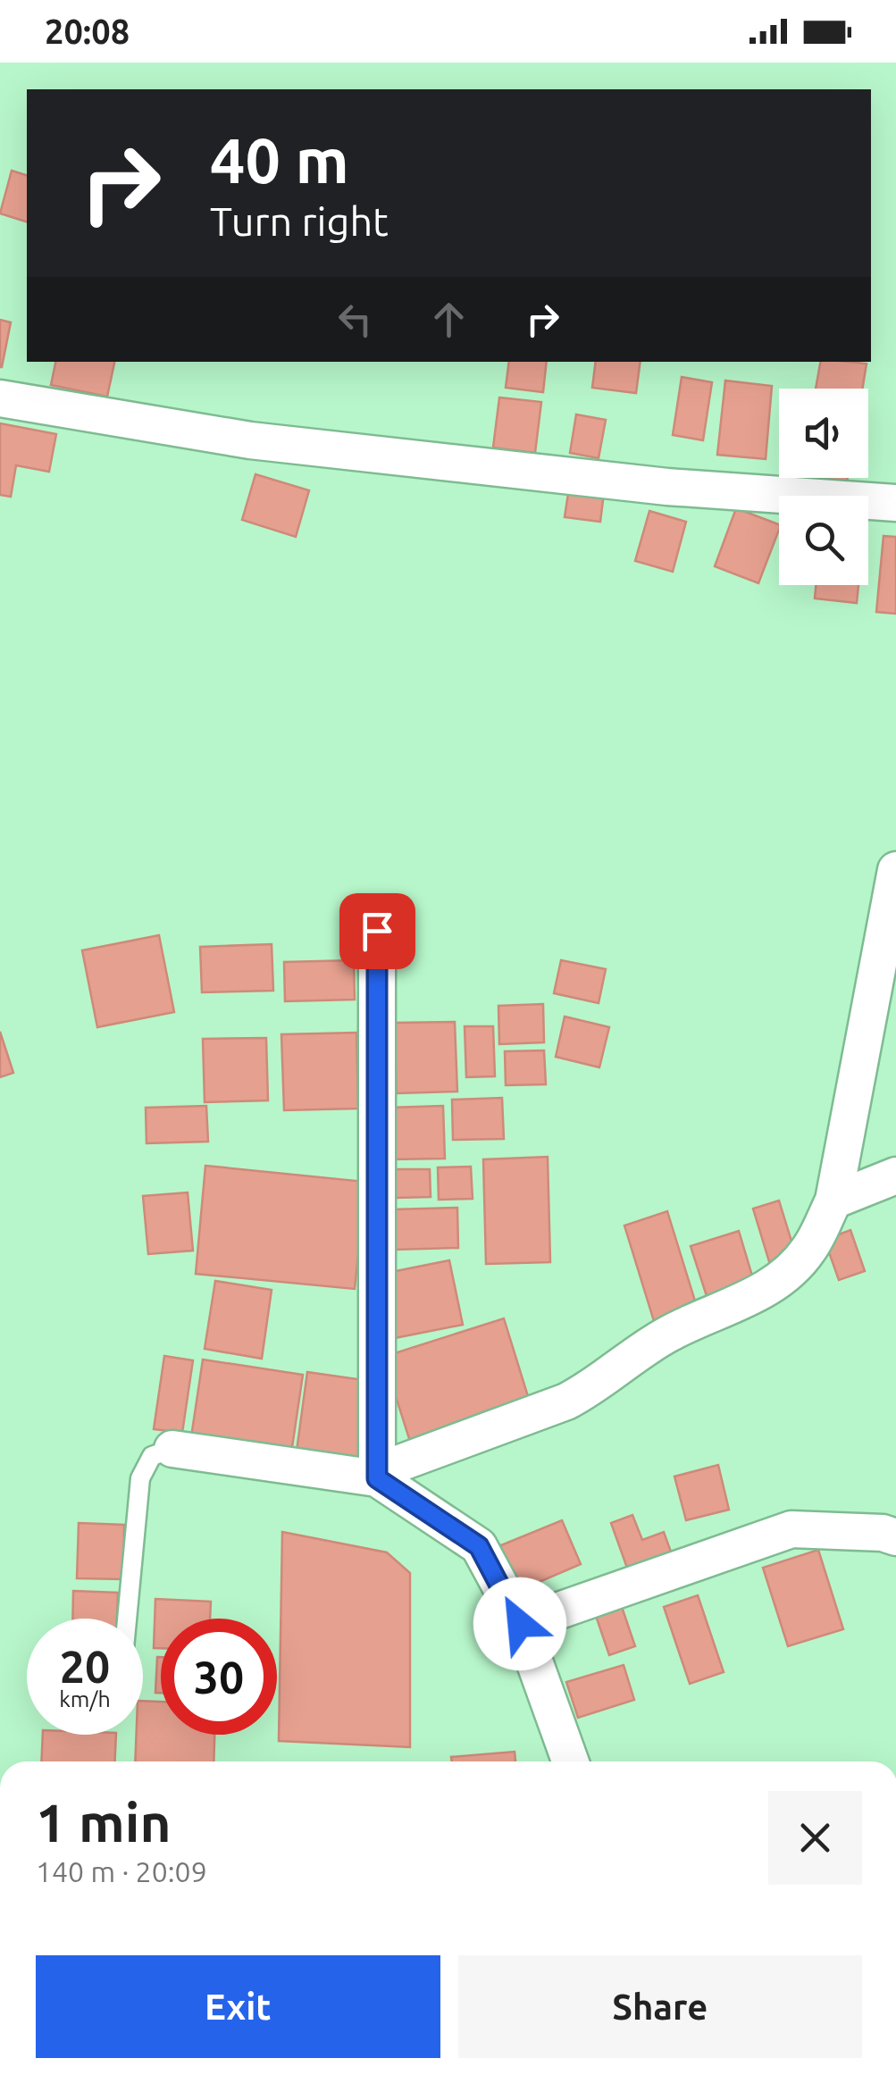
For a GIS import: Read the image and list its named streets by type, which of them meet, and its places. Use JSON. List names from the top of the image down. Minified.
{"page":{"status":"20:08","turn":["40 m","Turn right"],"speed":"20 km/h","limit":"30","heading":["1 min","140 m · 20:09"],"buttons":["Exit","Share"]}}
